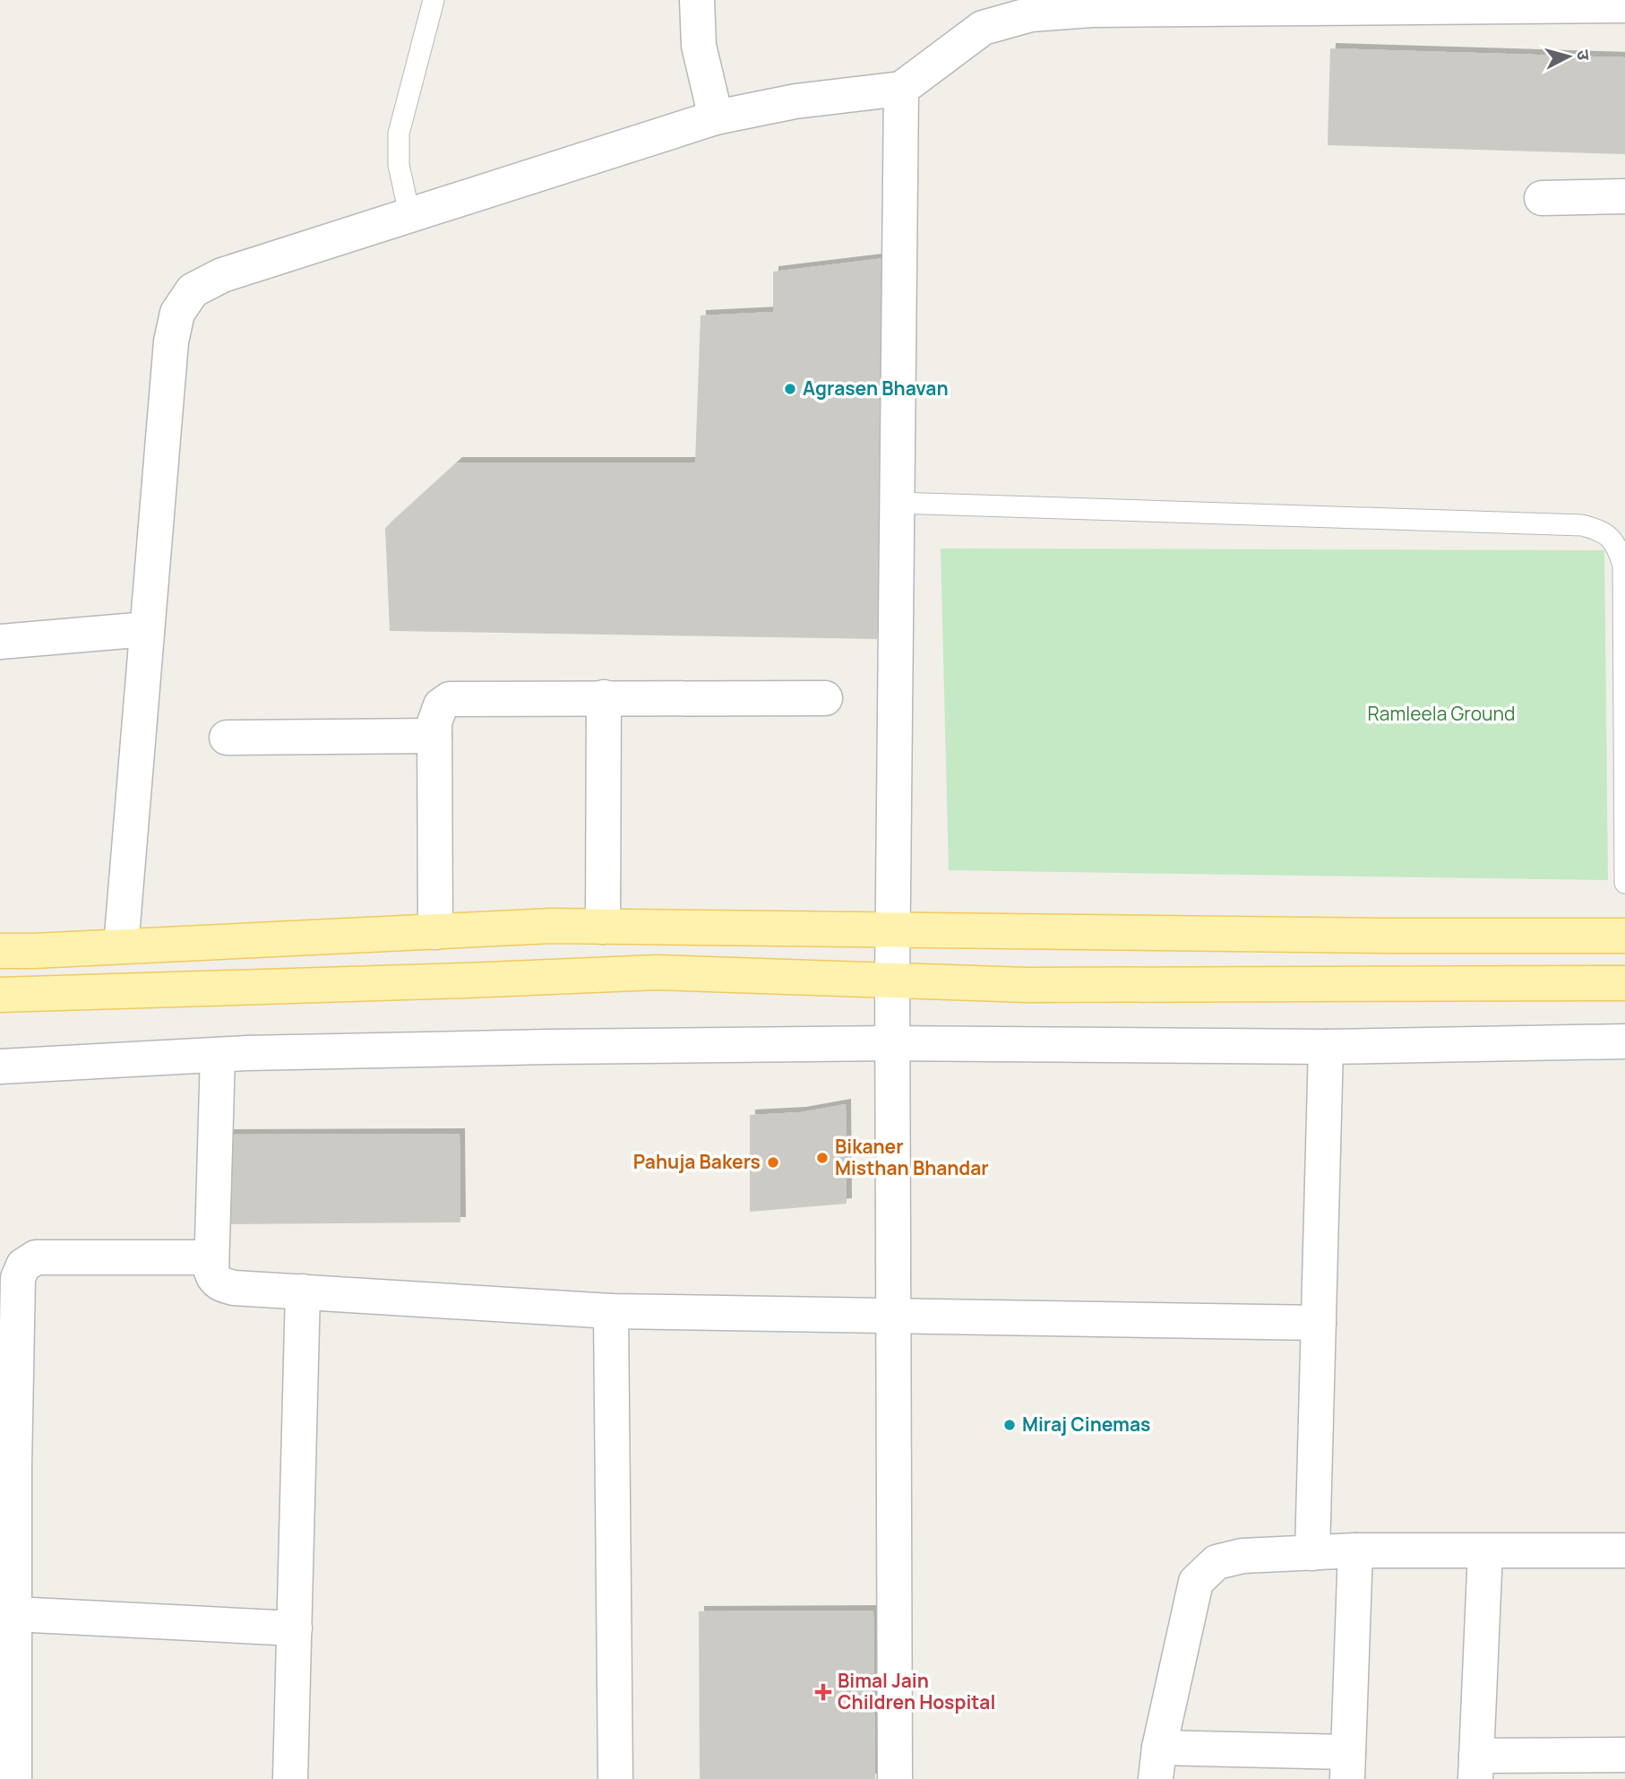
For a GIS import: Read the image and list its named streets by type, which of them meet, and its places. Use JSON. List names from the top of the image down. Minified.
{"parks":["Ramleela Ground"],"places":{"other":["Agrasen Bhavan","Bikaner Misthan Bhandar","Pahuja Bakers","Miraj Cinemas"],"health":["Bimal Jain Children Hospital"]},"north":"right"}
